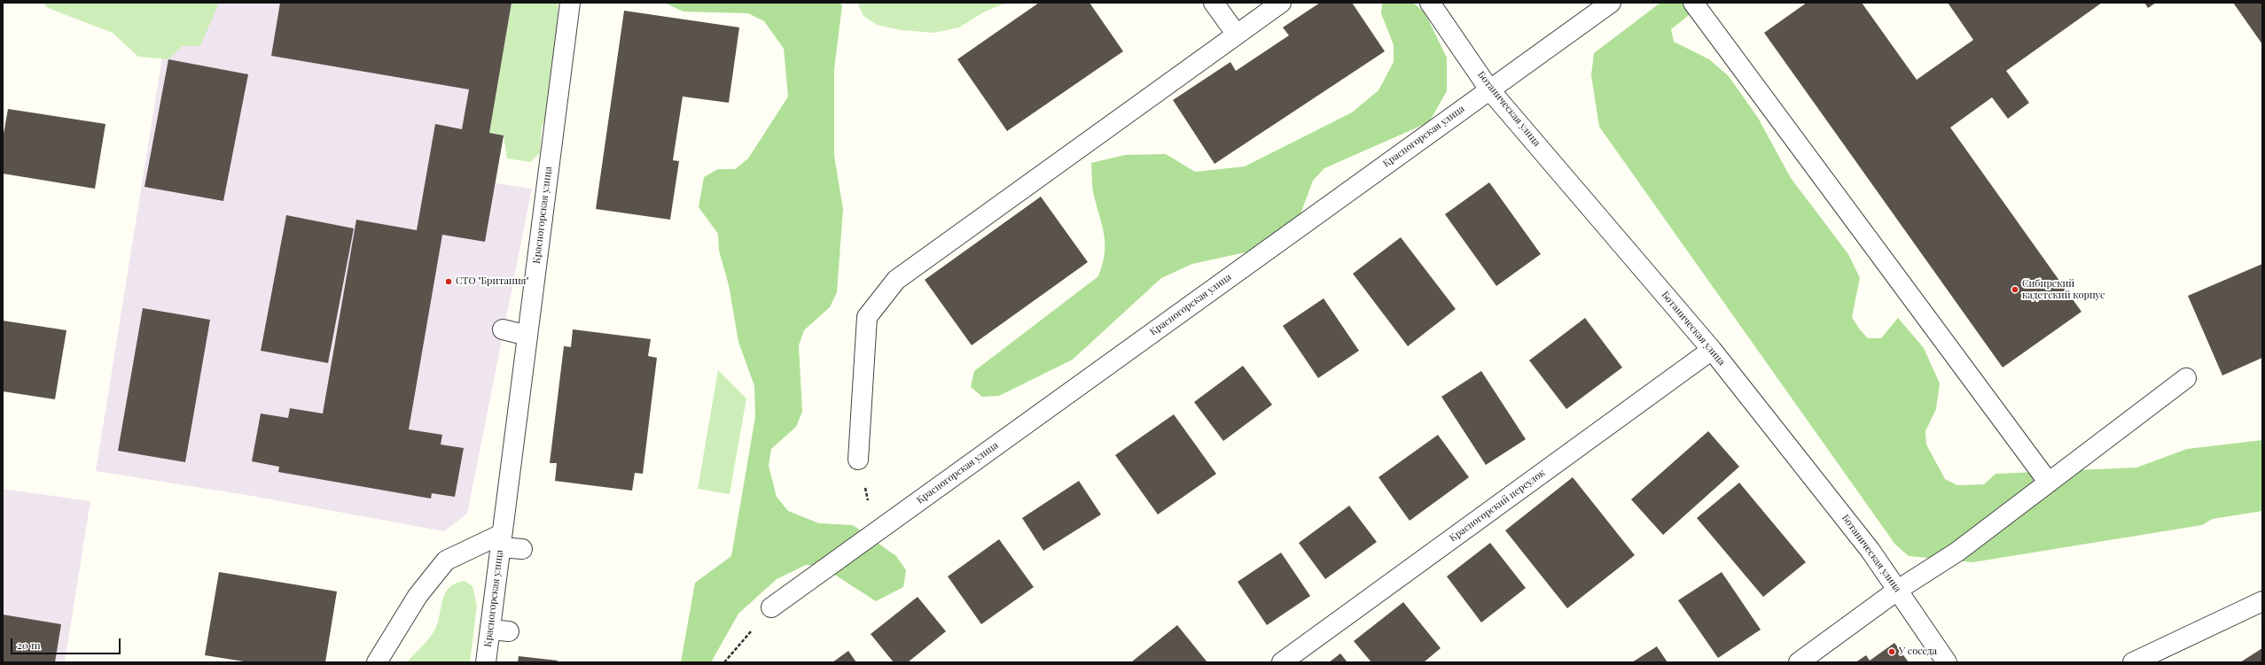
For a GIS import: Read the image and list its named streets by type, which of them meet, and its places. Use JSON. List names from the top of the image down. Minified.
{"streets":{"street":["Ботаническая улица","Красногорская улица","Красногорский переулок"]},"crossings":[["Ботаническая улица","Красногорская улица"],["Ботаническая улица","Красногорский переулок"]],"places":["СТО \"Британия\"","Сибирский кадетский корпус","У соседа"],"scale_bar":"20 m"}
